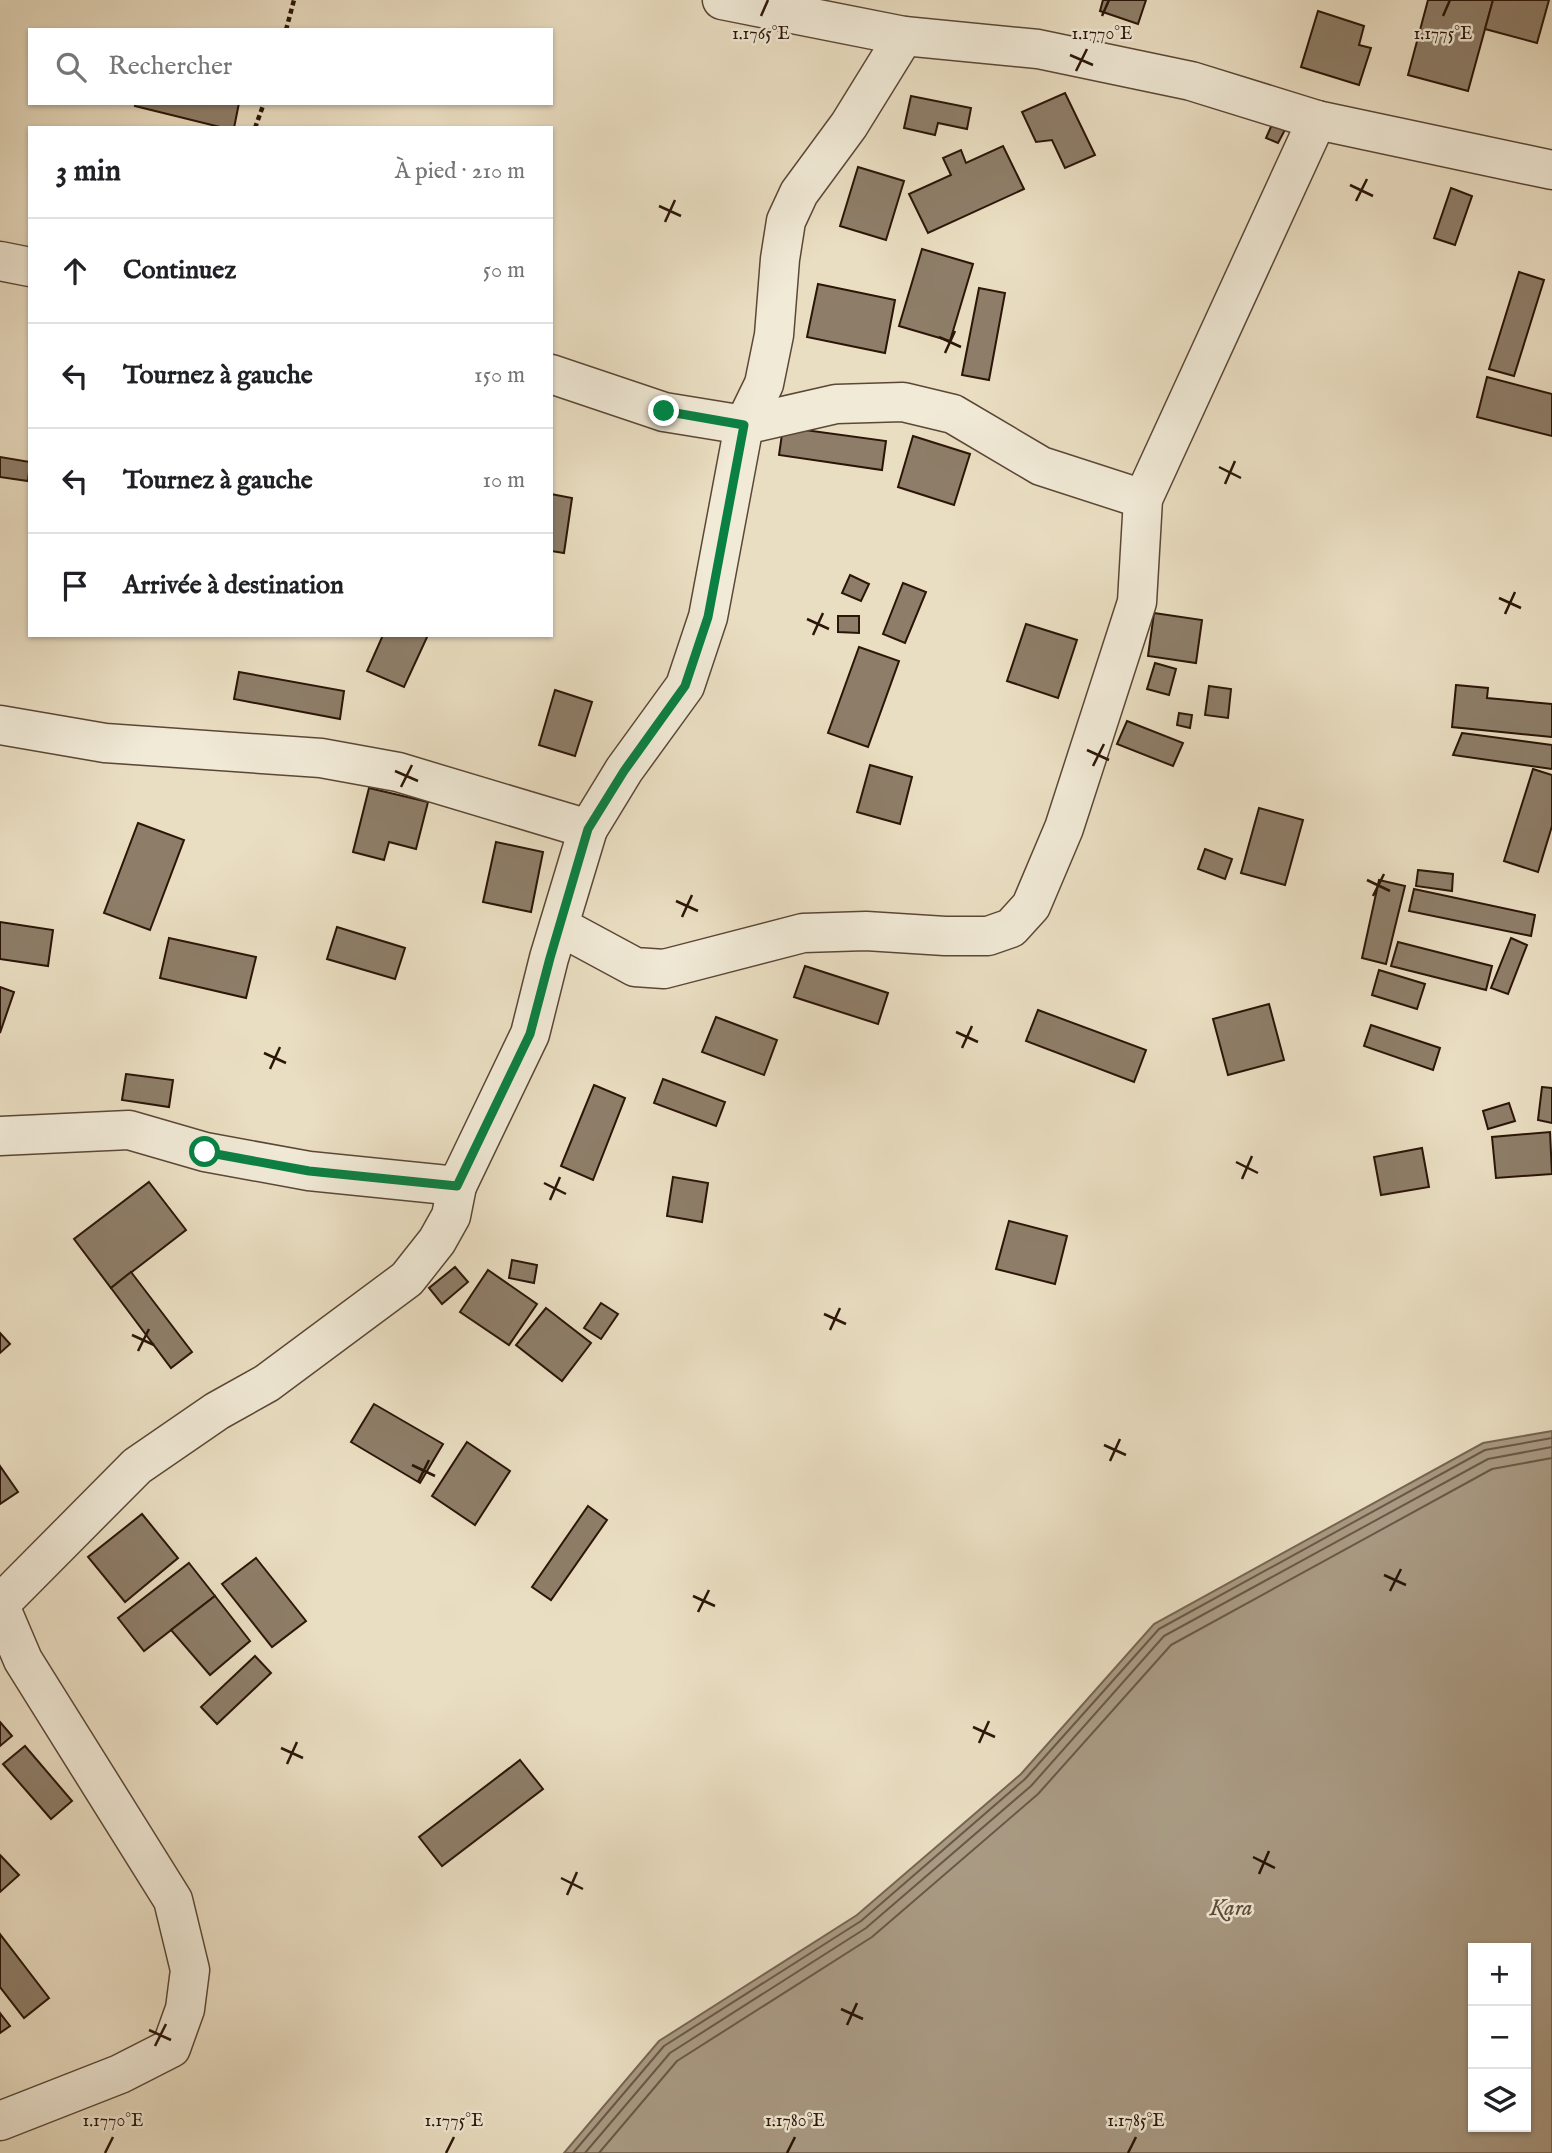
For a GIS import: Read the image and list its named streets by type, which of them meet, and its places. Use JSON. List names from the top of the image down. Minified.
{"water":["Kara"],"page":{"search":"Rechercher","heading":["3 min","À pied · 210 m"],"list":[["Continuez","50 m"],["Tournez à gauche","150 m"],["Tournez à gauche","10 m"],"Arrivée à destination"],"map_buttons":["+","−"]},"coordinates":["1.1765°E","1.1770°E","1.1775°E","1.1780°E","1.1785°E"]}
